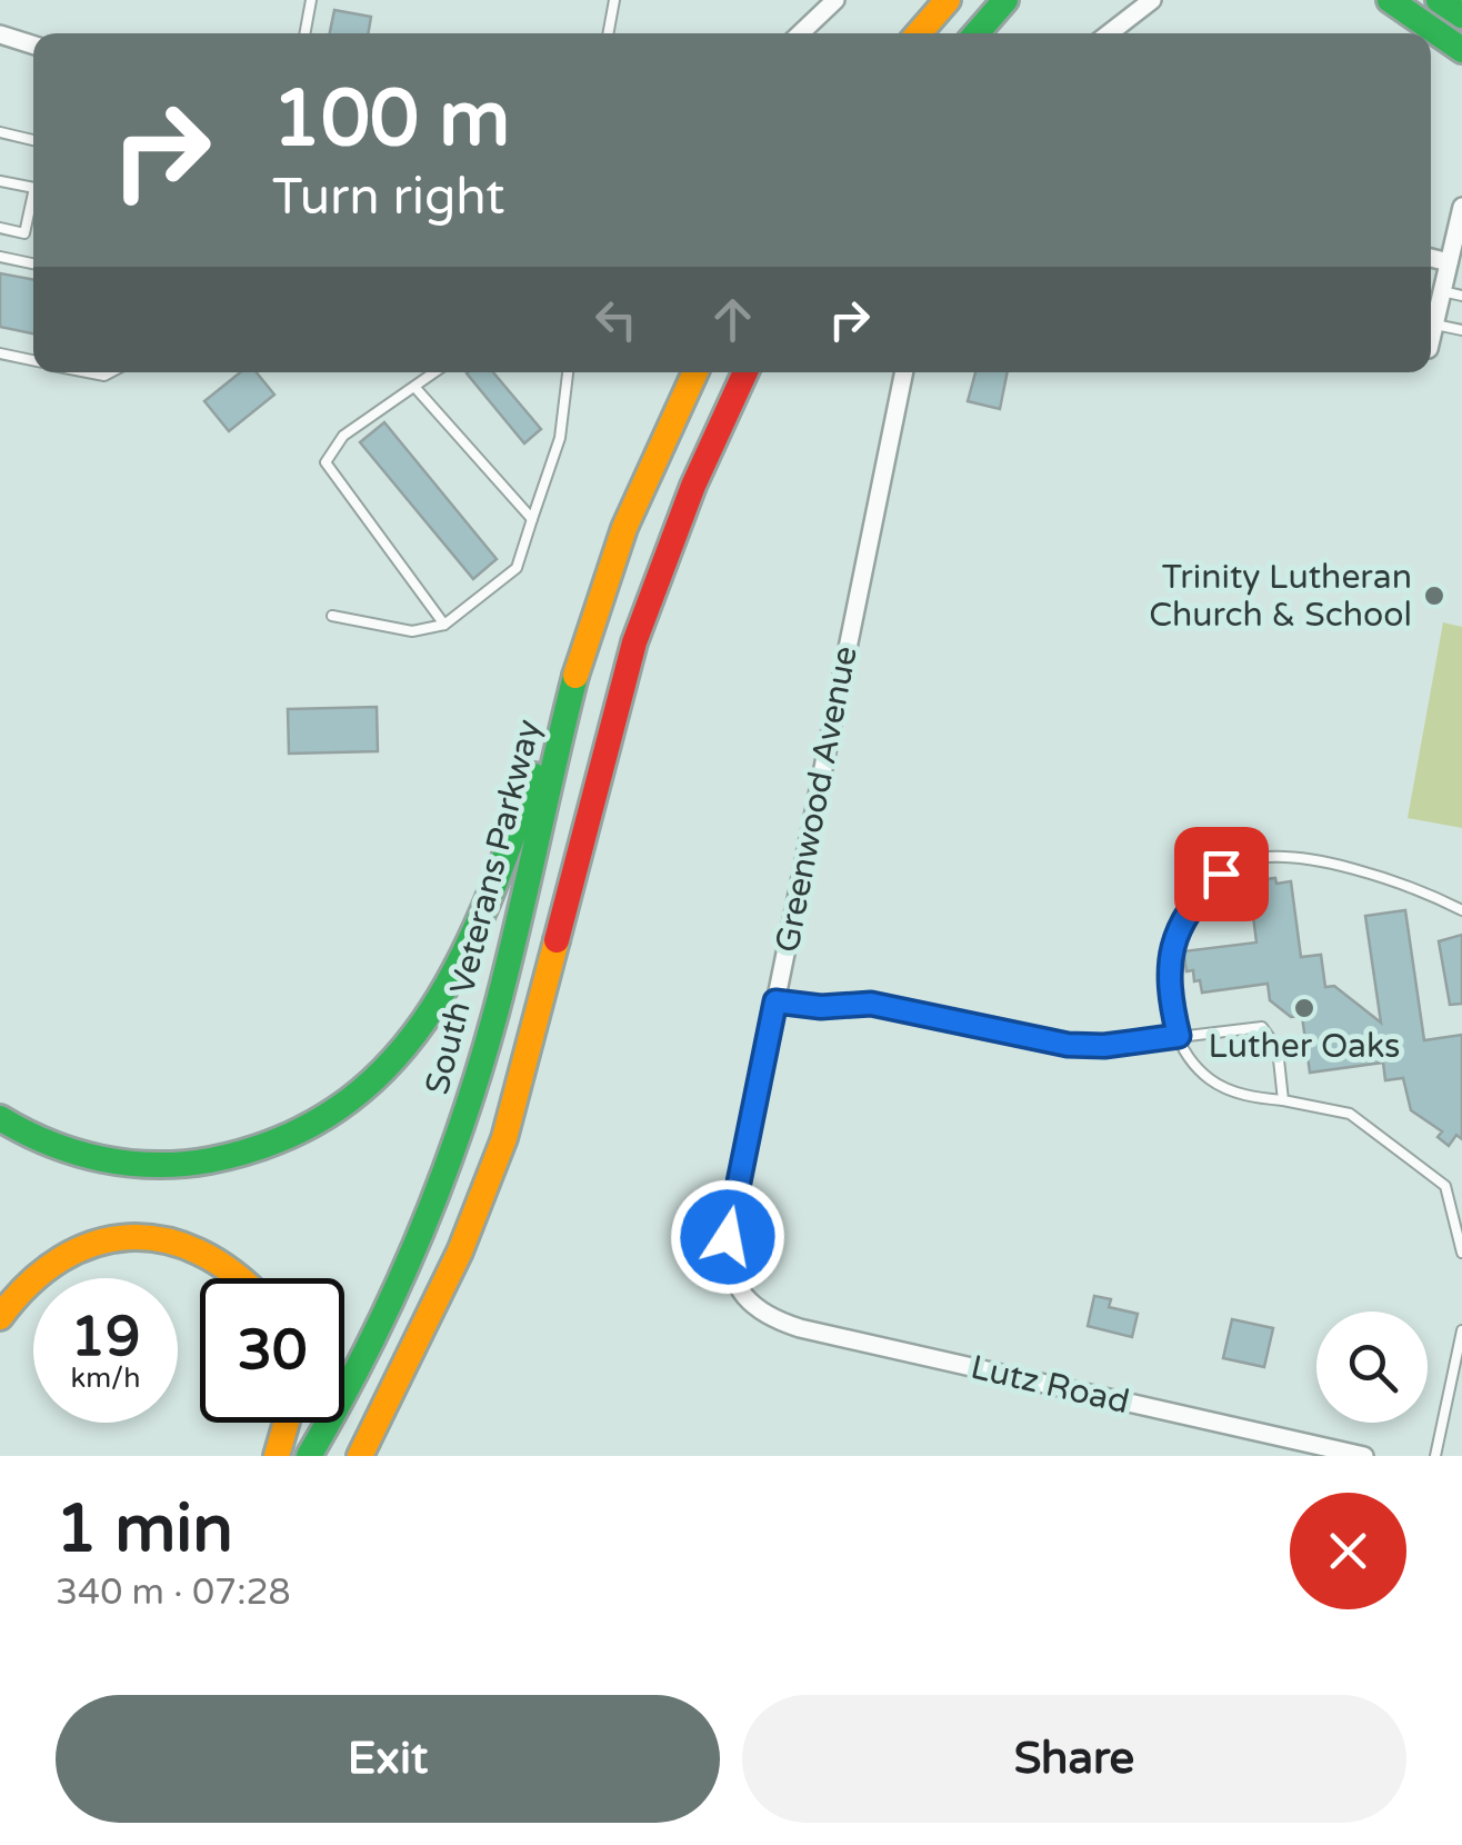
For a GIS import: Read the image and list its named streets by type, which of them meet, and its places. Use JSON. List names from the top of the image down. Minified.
{"streets":{"main road":["South Veterans Parkway"],"street":["Greenwood Avenue","Lutz Road"]},"crossings":[["Greenwood Avenue","Lutz Road"]],"places":["Trinity Lutheran Church & School","Luther Oaks"],"page":{"turn":["100 m","Turn right"],"speed":"19 km/h","limit":"30","heading":["1 min","340 m · 07:28"],"buttons":["Exit","Share"]}}
